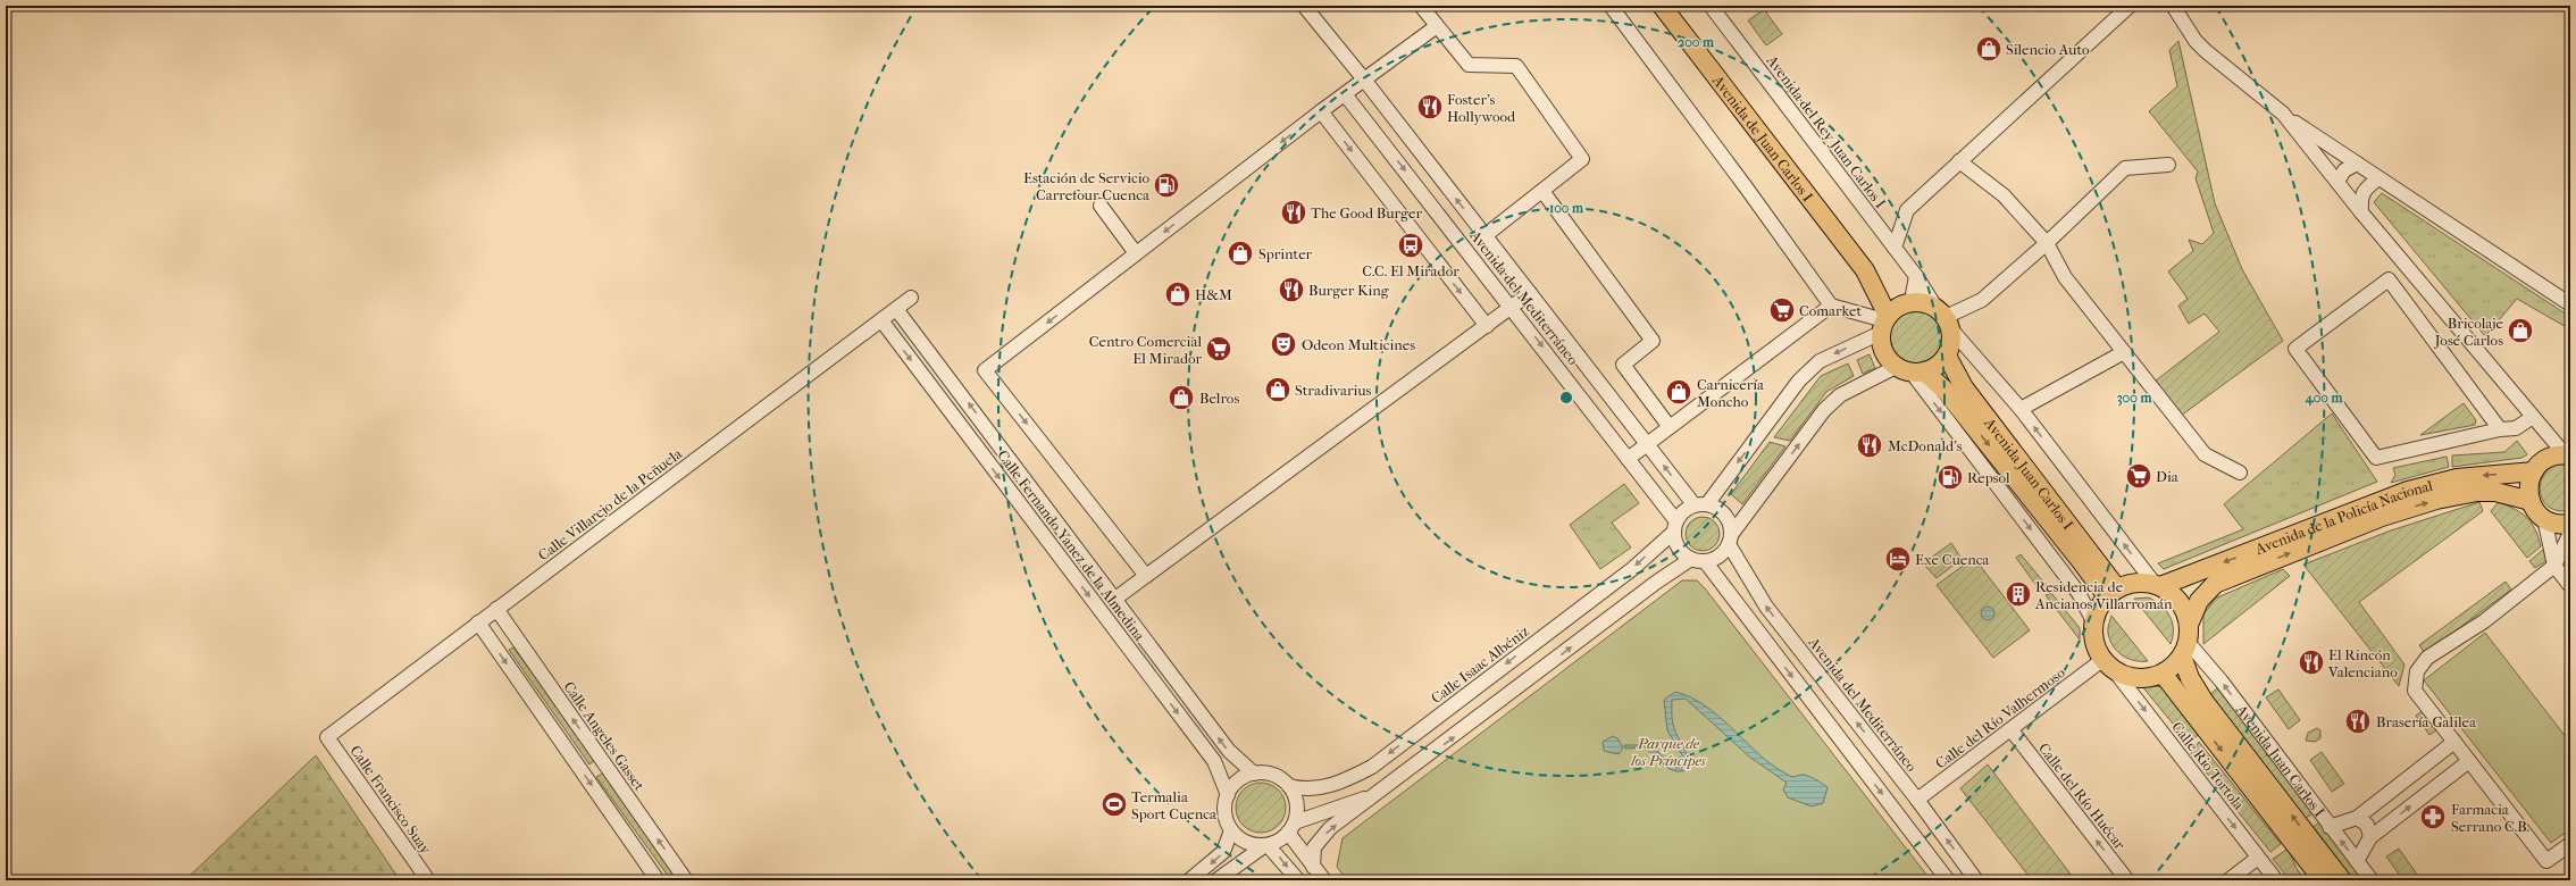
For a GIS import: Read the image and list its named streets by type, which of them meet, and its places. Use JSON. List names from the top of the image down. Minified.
{"streets":{"main road":["Avenida de Juan Carlos I","Avenida Juan Carlos I","Avenida de la Policía Nacional"],"street":["Avenida del Rey Juan Carlos I","Avenida del Mediterráneo","Calle Villarejo de la Peñuela","Calle Fernando Yanez de la Almedina","Calle Isaac Albéniz","Calle del Río Valhermoso","Calle Angeles Gasset","Calle Rio Tortola","Calle del Río Huécar","Calle Francisco Suay"]},"crossings":[["Avenida del Rey Juan Carlos I","Avenida Juan Carlos I"],["Avenida del Rey Juan Carlos I","Avenida de la Policía Nacional"],["Avenida del Rey Juan Carlos I","Calle del Río Valhermoso"],["Avenida del Rey Juan Carlos I","Calle Rio Tortola"],["Avenida del Mediterráneo","Calle Isaac Albéniz"],["Avenida del Mediterráneo","Calle del Río Valhermoso"],["Avenida Juan Carlos I","Avenida de la Policía Nacional"],["Avenida Juan Carlos I","Calle del Río Valhermoso"],["Avenida Juan Carlos I","Calle Rio Tortola"],["Calle Villarejo de la Peñuela","Calle Fernando Yanez de la Almedina"],["Calle Villarejo de la Peñuela","Calle Angeles Gasset"],["Calle Villarejo de la Peñuela","Calle Francisco Suay"],["Avenida de la Policía Nacional","Calle del Río Valhermoso"],["Avenida de la Policía Nacional","Calle Rio Tortola"],["Calle Fernando Yanez de la Almedina","Calle Isaac Albéniz"],["Calle del Río Valhermoso","Calle Rio Tortola"],["Calle del Río Valhermoso","Calle del Río Huécar"]],"one_way":["Calle Rio Tortola","Calle del Río Huécar"],"parks":["Parque de los Príncipes"],"places":{"shop":["Silencio Auto","Sprinter","H&M","Bricolaje José Carlos","Stradivarius","Carnicería Moncho","Belros"],"restaurant":["Foster's Hollywood","The Good Burger","Burger King","McDonald's","El Rincón Valenciano","Brasería Galilea"],"fuel station":["Estación de Servicio Carrefour Cuenca","Repsol"],"bus stop":["C.C. El Mirador"],"supermarket":["Comarket","Centro Comercial El Mirador","Dia"],"theatre":["Odeon Multicines"],"hotel":["Exe Cuenca"],"building":["Residencia de Ancianos Villarromán"],"sports":["Termalia Sport Cuenca"],"pharmacy":["Farmacia Serrano C.B."]},"rings":["200 m","100 m","300 m","400 m"]}
